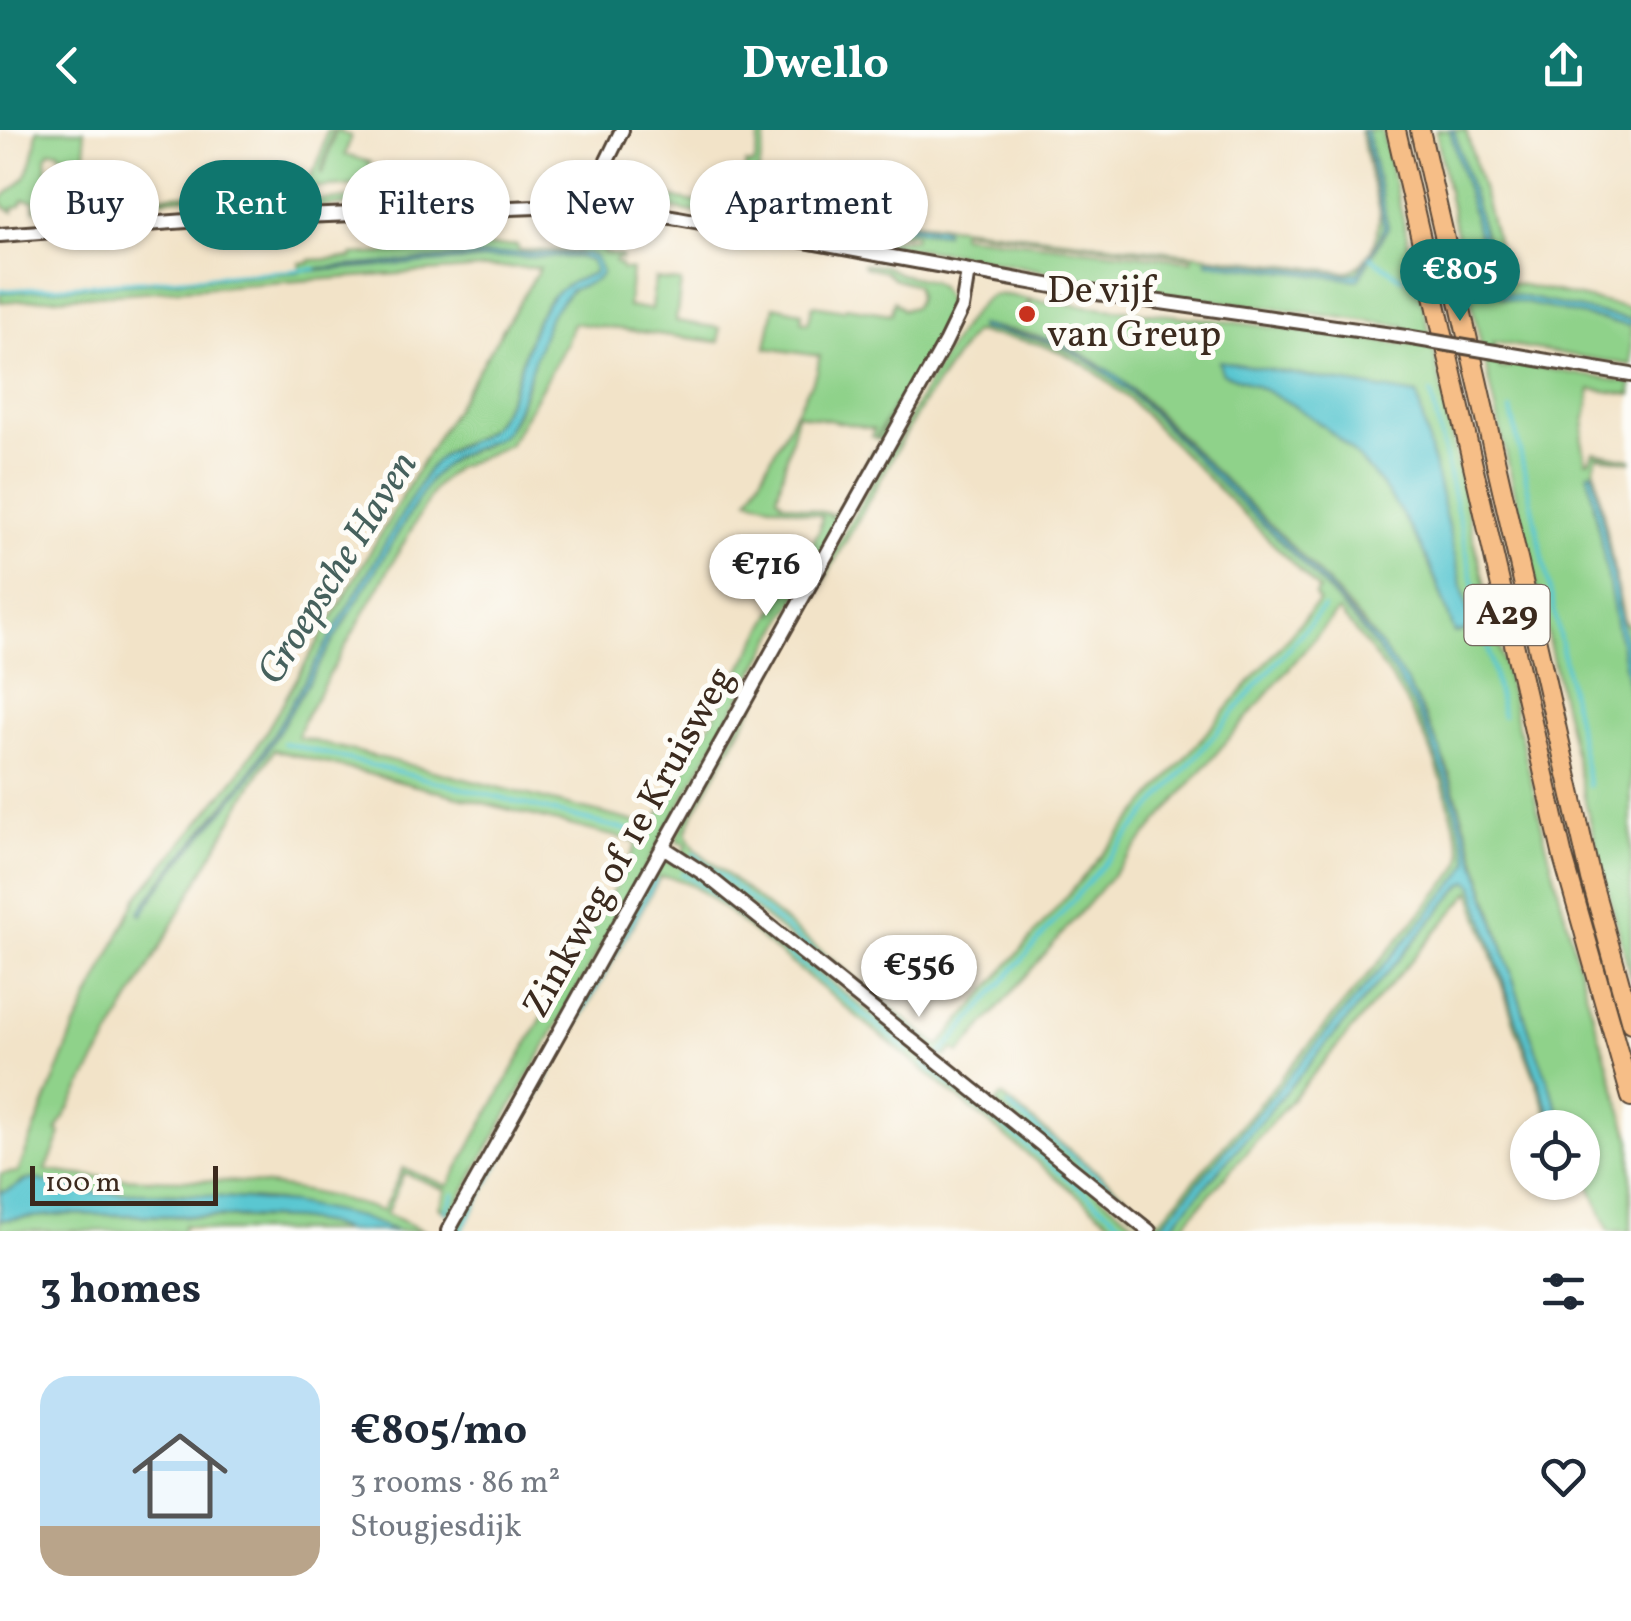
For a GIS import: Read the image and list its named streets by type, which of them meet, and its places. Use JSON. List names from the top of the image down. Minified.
{"streets":{"highway":["A29"],"street":["Zinkweg of 1e Kruisweg"]},"water":["Groepsche Haven"],"places":["De vijf van Greup"],"scale_bar":"100 m","page":{"header":"Dwello","chip":["Buy","Rent","Filters","New","Apartment"],"price":["€805","€716","€556"],"scale":"100 m","heading":"3 homes","list":[{"name":"€805/mo","note":"3 rooms · 86 m² · Stougjesdijk"}]}}
